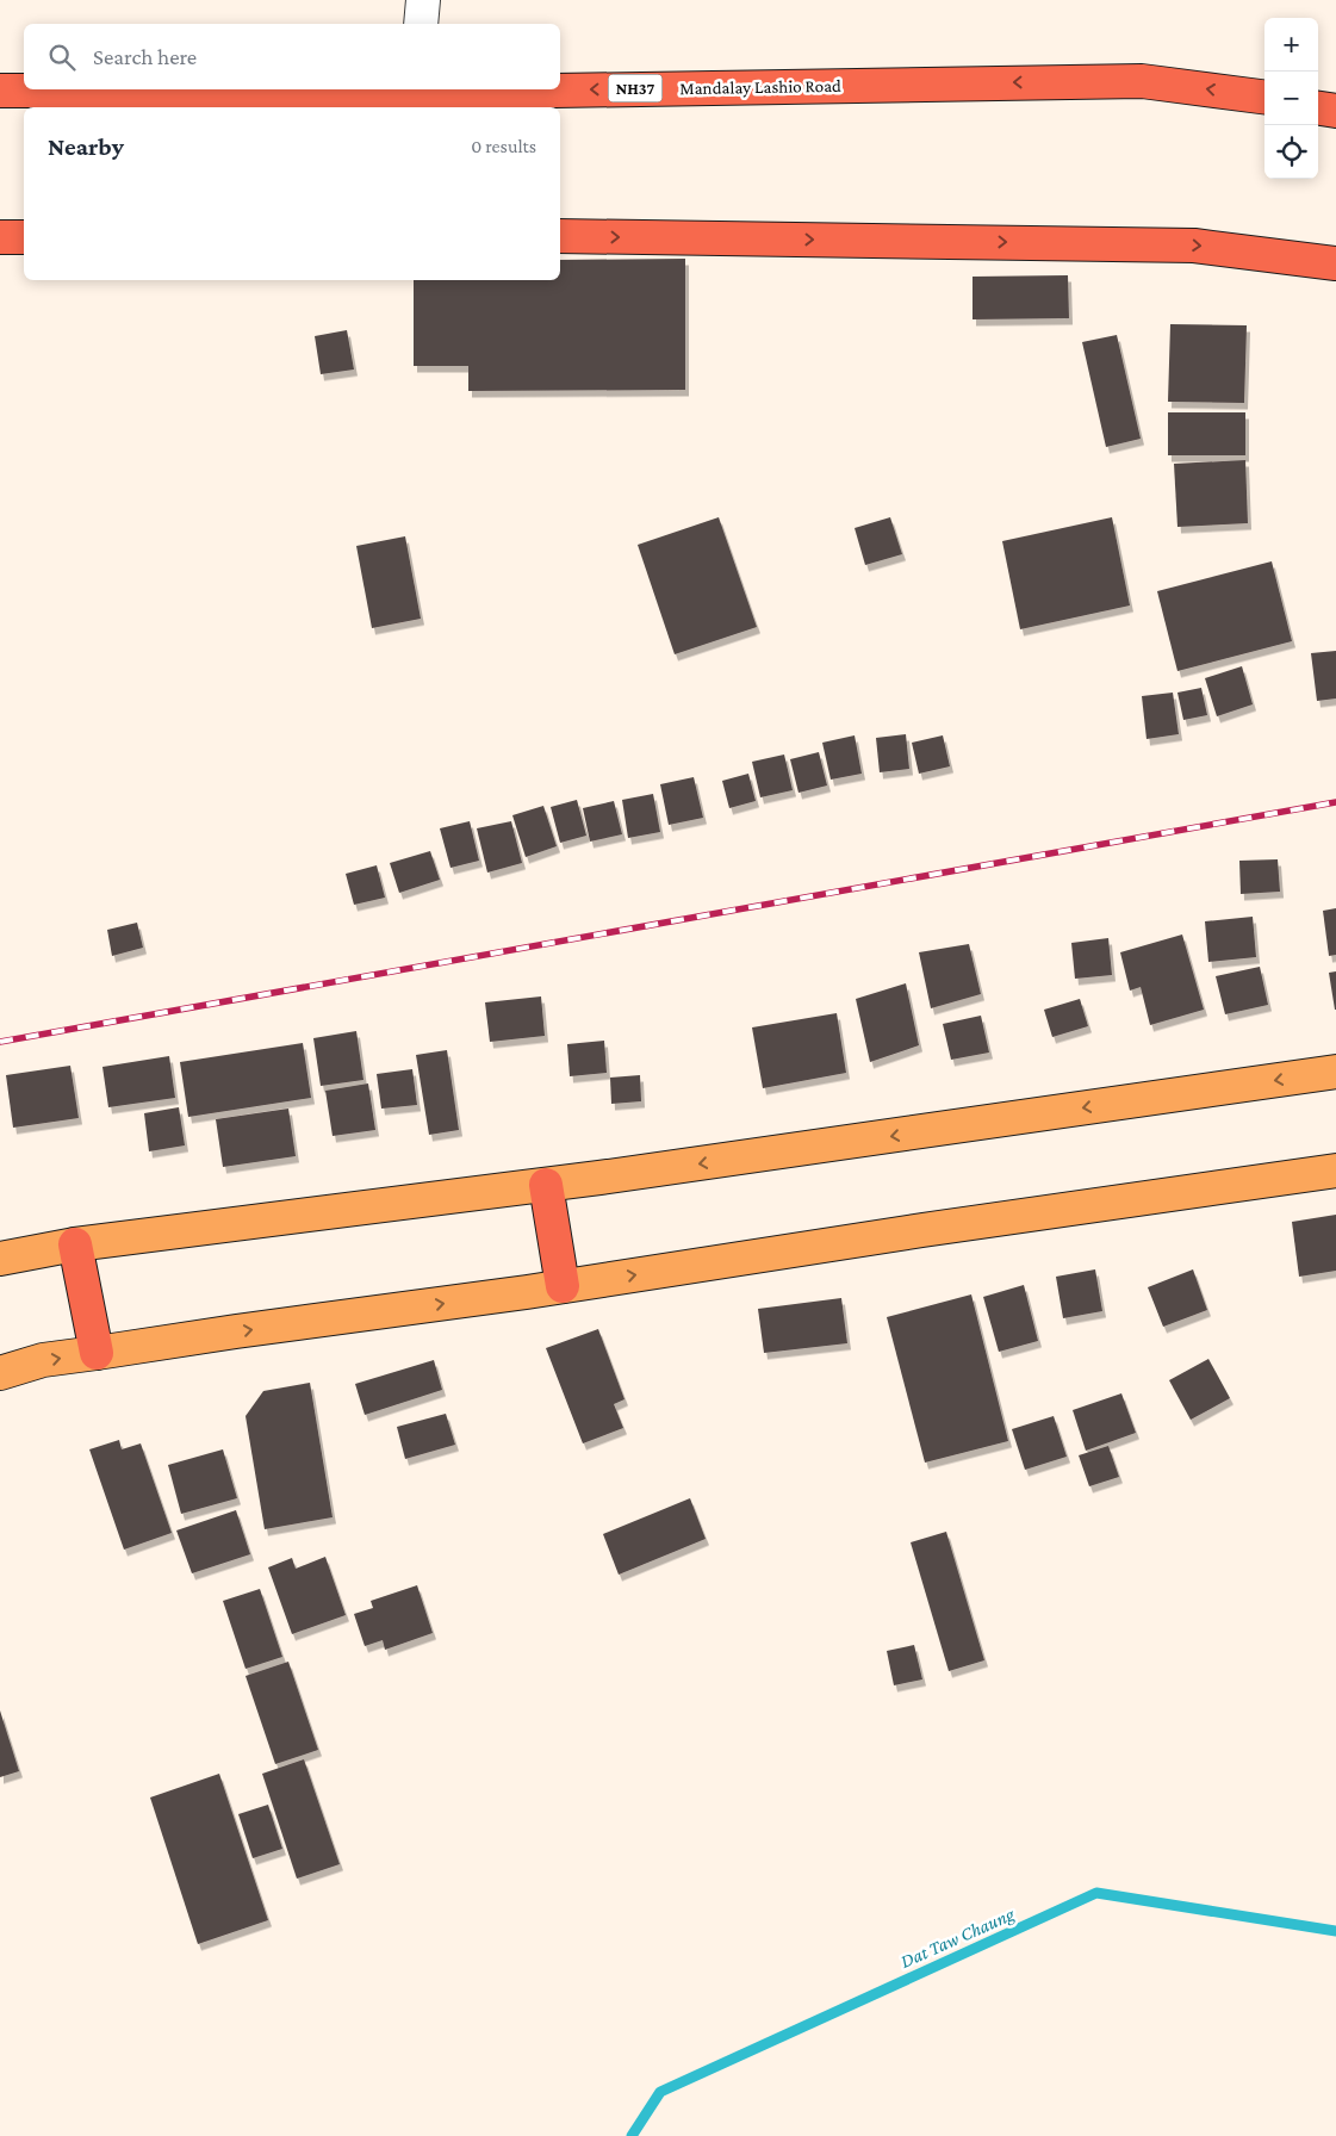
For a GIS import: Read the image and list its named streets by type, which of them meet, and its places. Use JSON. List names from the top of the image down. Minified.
{"streets":{"highway":["Mandalay Lashio Road","NH37"]},"water":["Dat Taw Chaung"],"page":{"map_buttons":["+","−"],"search":"Search here","heading":["Nearby","0 results"]}}
